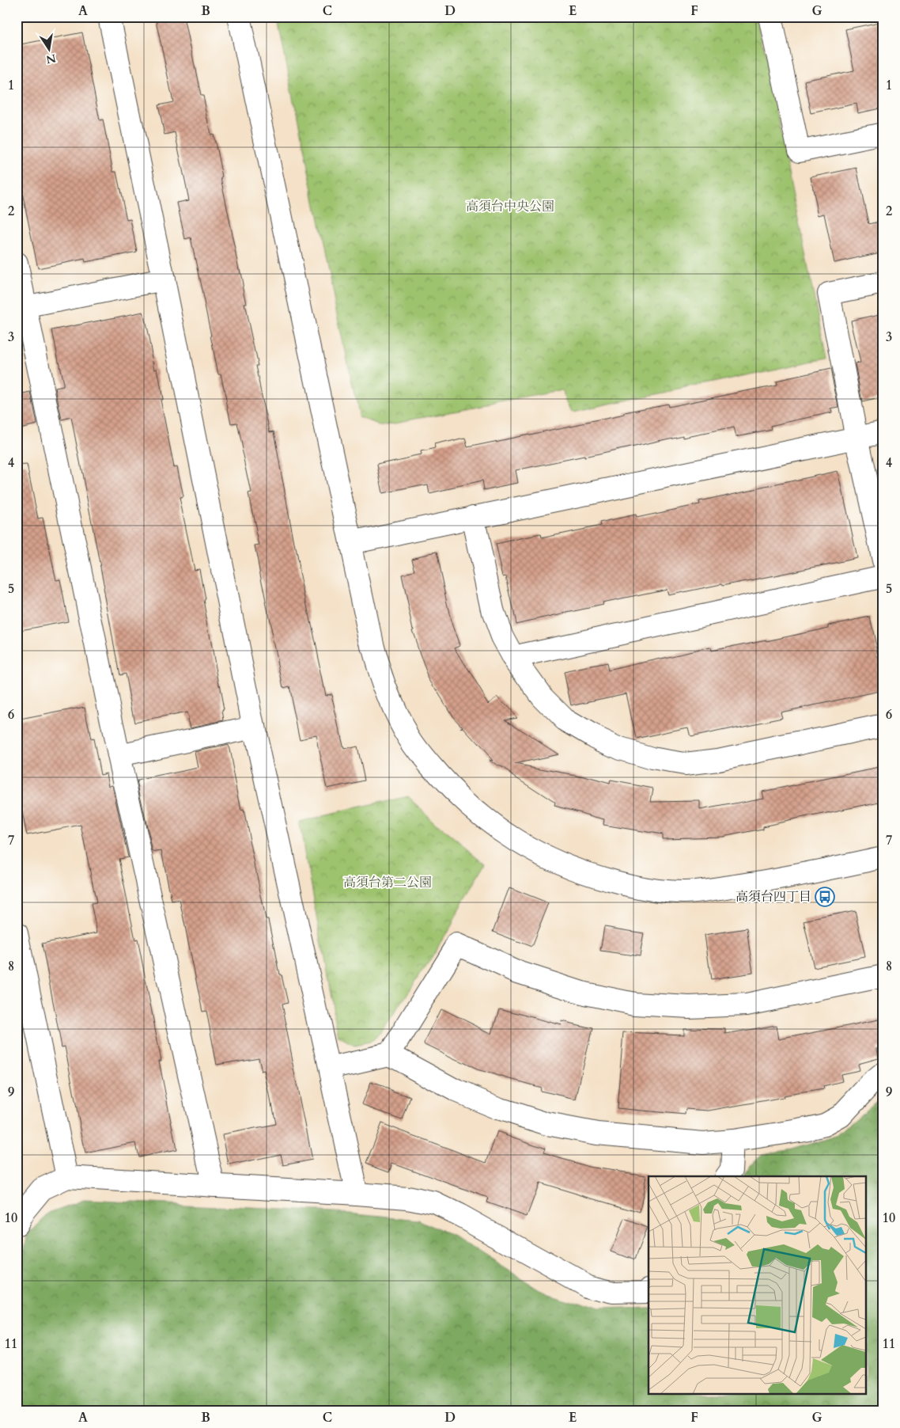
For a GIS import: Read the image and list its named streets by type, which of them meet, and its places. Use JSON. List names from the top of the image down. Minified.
{"parks":["高須台中央公園","高須台第二公園"],"places":{"bus stop":["高須台四丁目"]},"north":"bottom","grid":{"columns":["A","B","C","D","E","F","G"],"rows":["1","2","3","4","5","6","7","8","9","10","11"]}}
